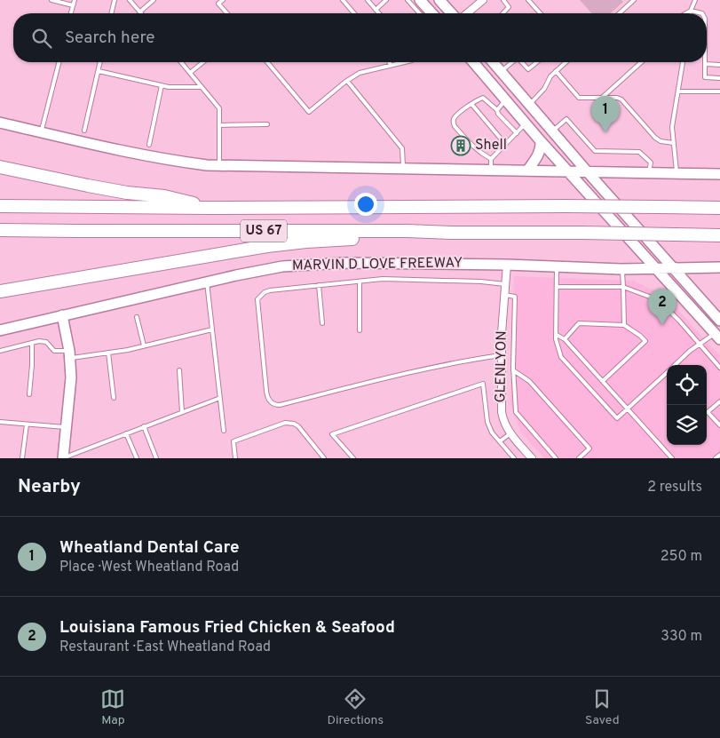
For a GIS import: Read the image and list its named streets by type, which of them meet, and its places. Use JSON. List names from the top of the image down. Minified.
{"streets":{"highway":["US 67","MARVIN D LOVE FREEWAY"],"street":["GLENLYON"]},"crossings":[["MARVIN D LOVE FREEWAY","GLENLYON"]],"places":{"building":["Shell"]},"page":{"search":"Search here","pins":["1","2"],"heading":["Nearby","2 results"],"list":[{"mark":"1","name":"Wheatland Dental Care","note":"Place · West Wheatland Road","value":"250 m"},{"mark":"2","name":"Louisiana Famous Fried Chicken & Seafood","note":"Restaurant · East Wheatland Road","value":"330 m"}],"nav":["Map","Directions","Saved"]}}
